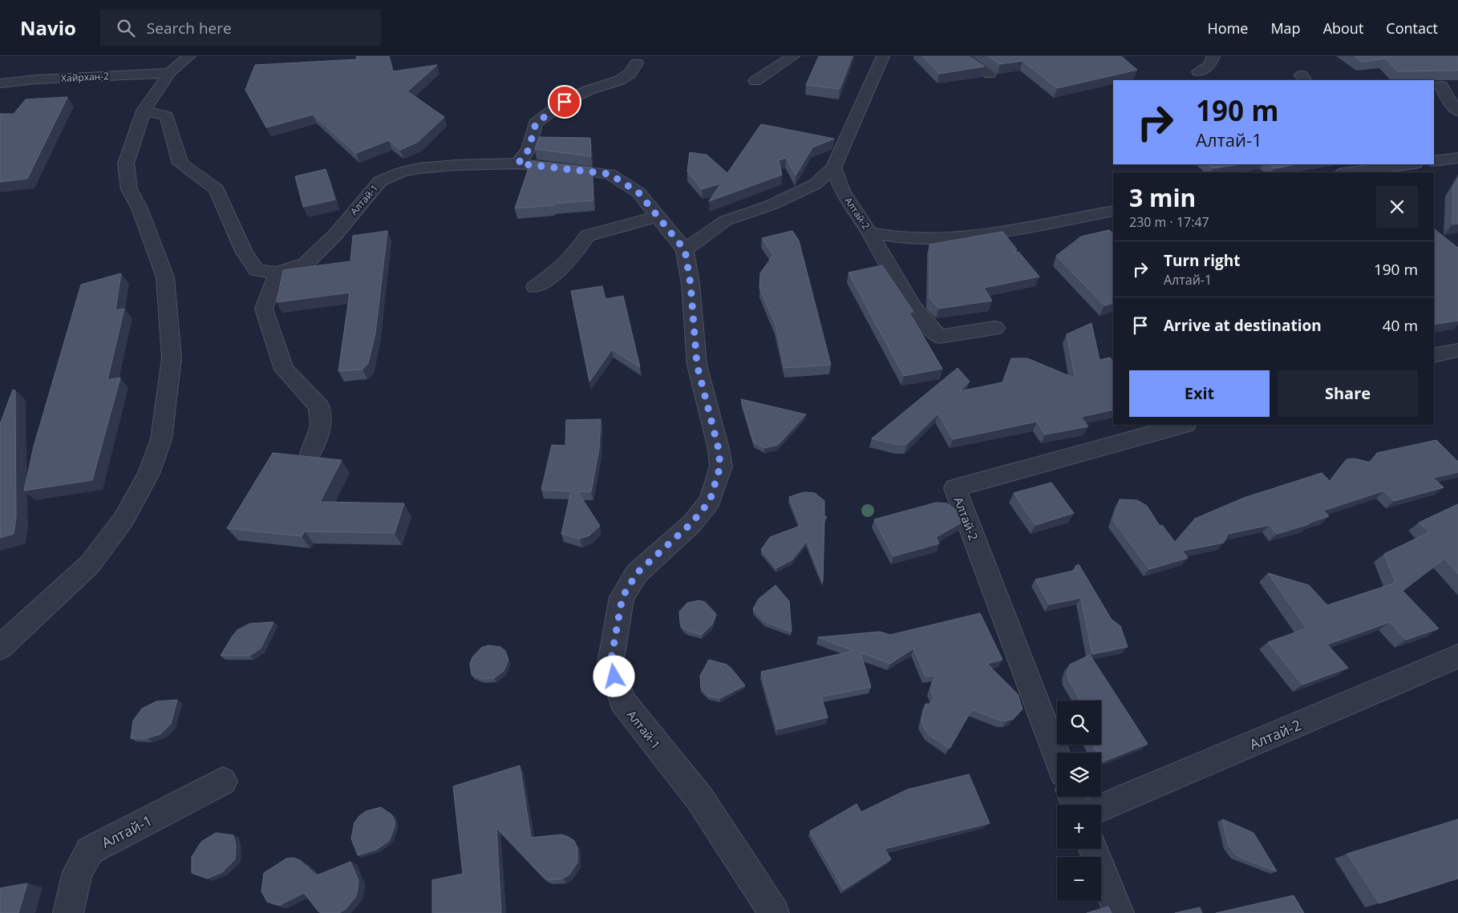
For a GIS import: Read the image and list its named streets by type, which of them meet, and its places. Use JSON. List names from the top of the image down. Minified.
{"streets":{"street":["Хайрхан-2","Алтай-1","Алтай-2"]},"page":{"header":"Navio","search":"Search here","nav":["Home","Map","About","Contact"],"turn":["190 m","Алтай-1"],"heading":["3 min","230 m · 17:47"],"list":[{"name":"Turn right","note":"Алтай-1","value":"190 m"},{"name":"Arrive at destination","value":"40 m"}],"buttons":["Exit","Share"],"map_buttons":["+","−"]}}
